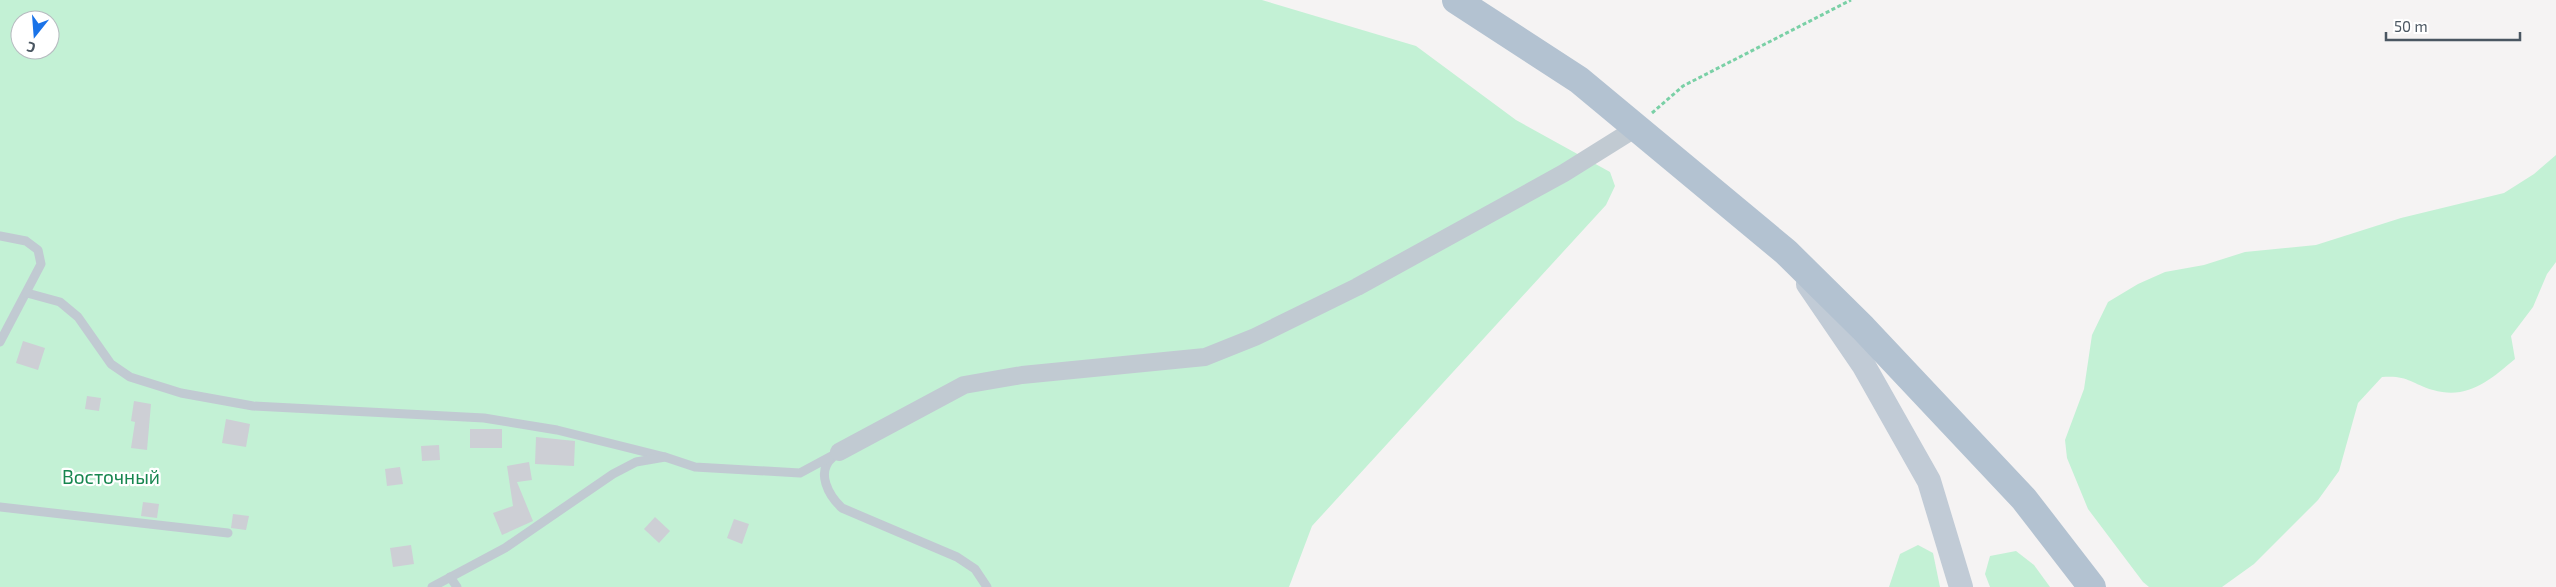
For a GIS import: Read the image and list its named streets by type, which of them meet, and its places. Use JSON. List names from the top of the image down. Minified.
{"parks":["Восточный"],"scale_bar":"50 m","north":"bottom"}
